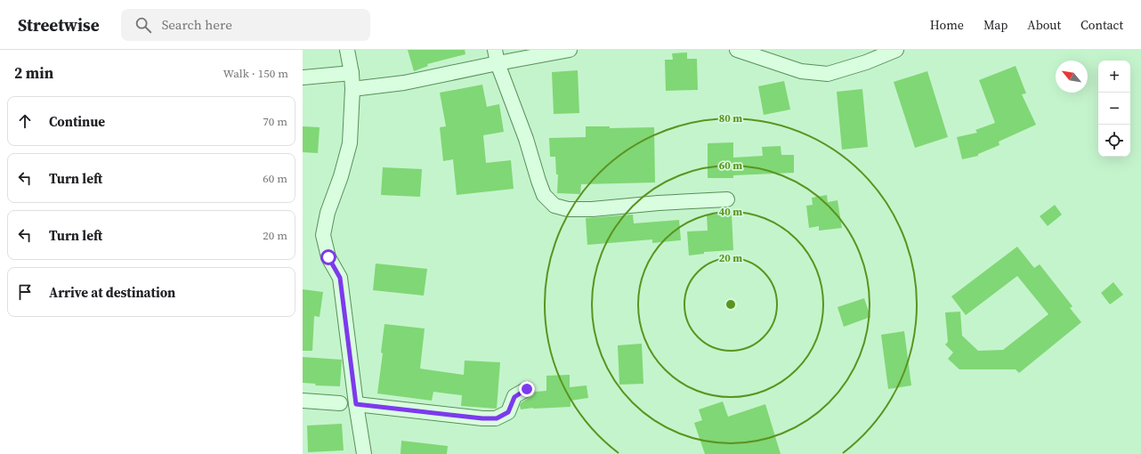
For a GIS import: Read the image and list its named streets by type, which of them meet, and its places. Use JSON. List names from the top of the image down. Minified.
{"north":"top left","page":{"header":"Streetwise","search":"Search here","nav":["Home","Map","About","Contact"],"heading":["2 min","Walk · 150 m"],"map_buttons":["+","−"],"list":[["Continue","70 m"],["Turn left","60 m"],["Turn left","20 m"],"Arrive at destination"]},"rings":["80 m","60 m","40 m","20 m"]}
